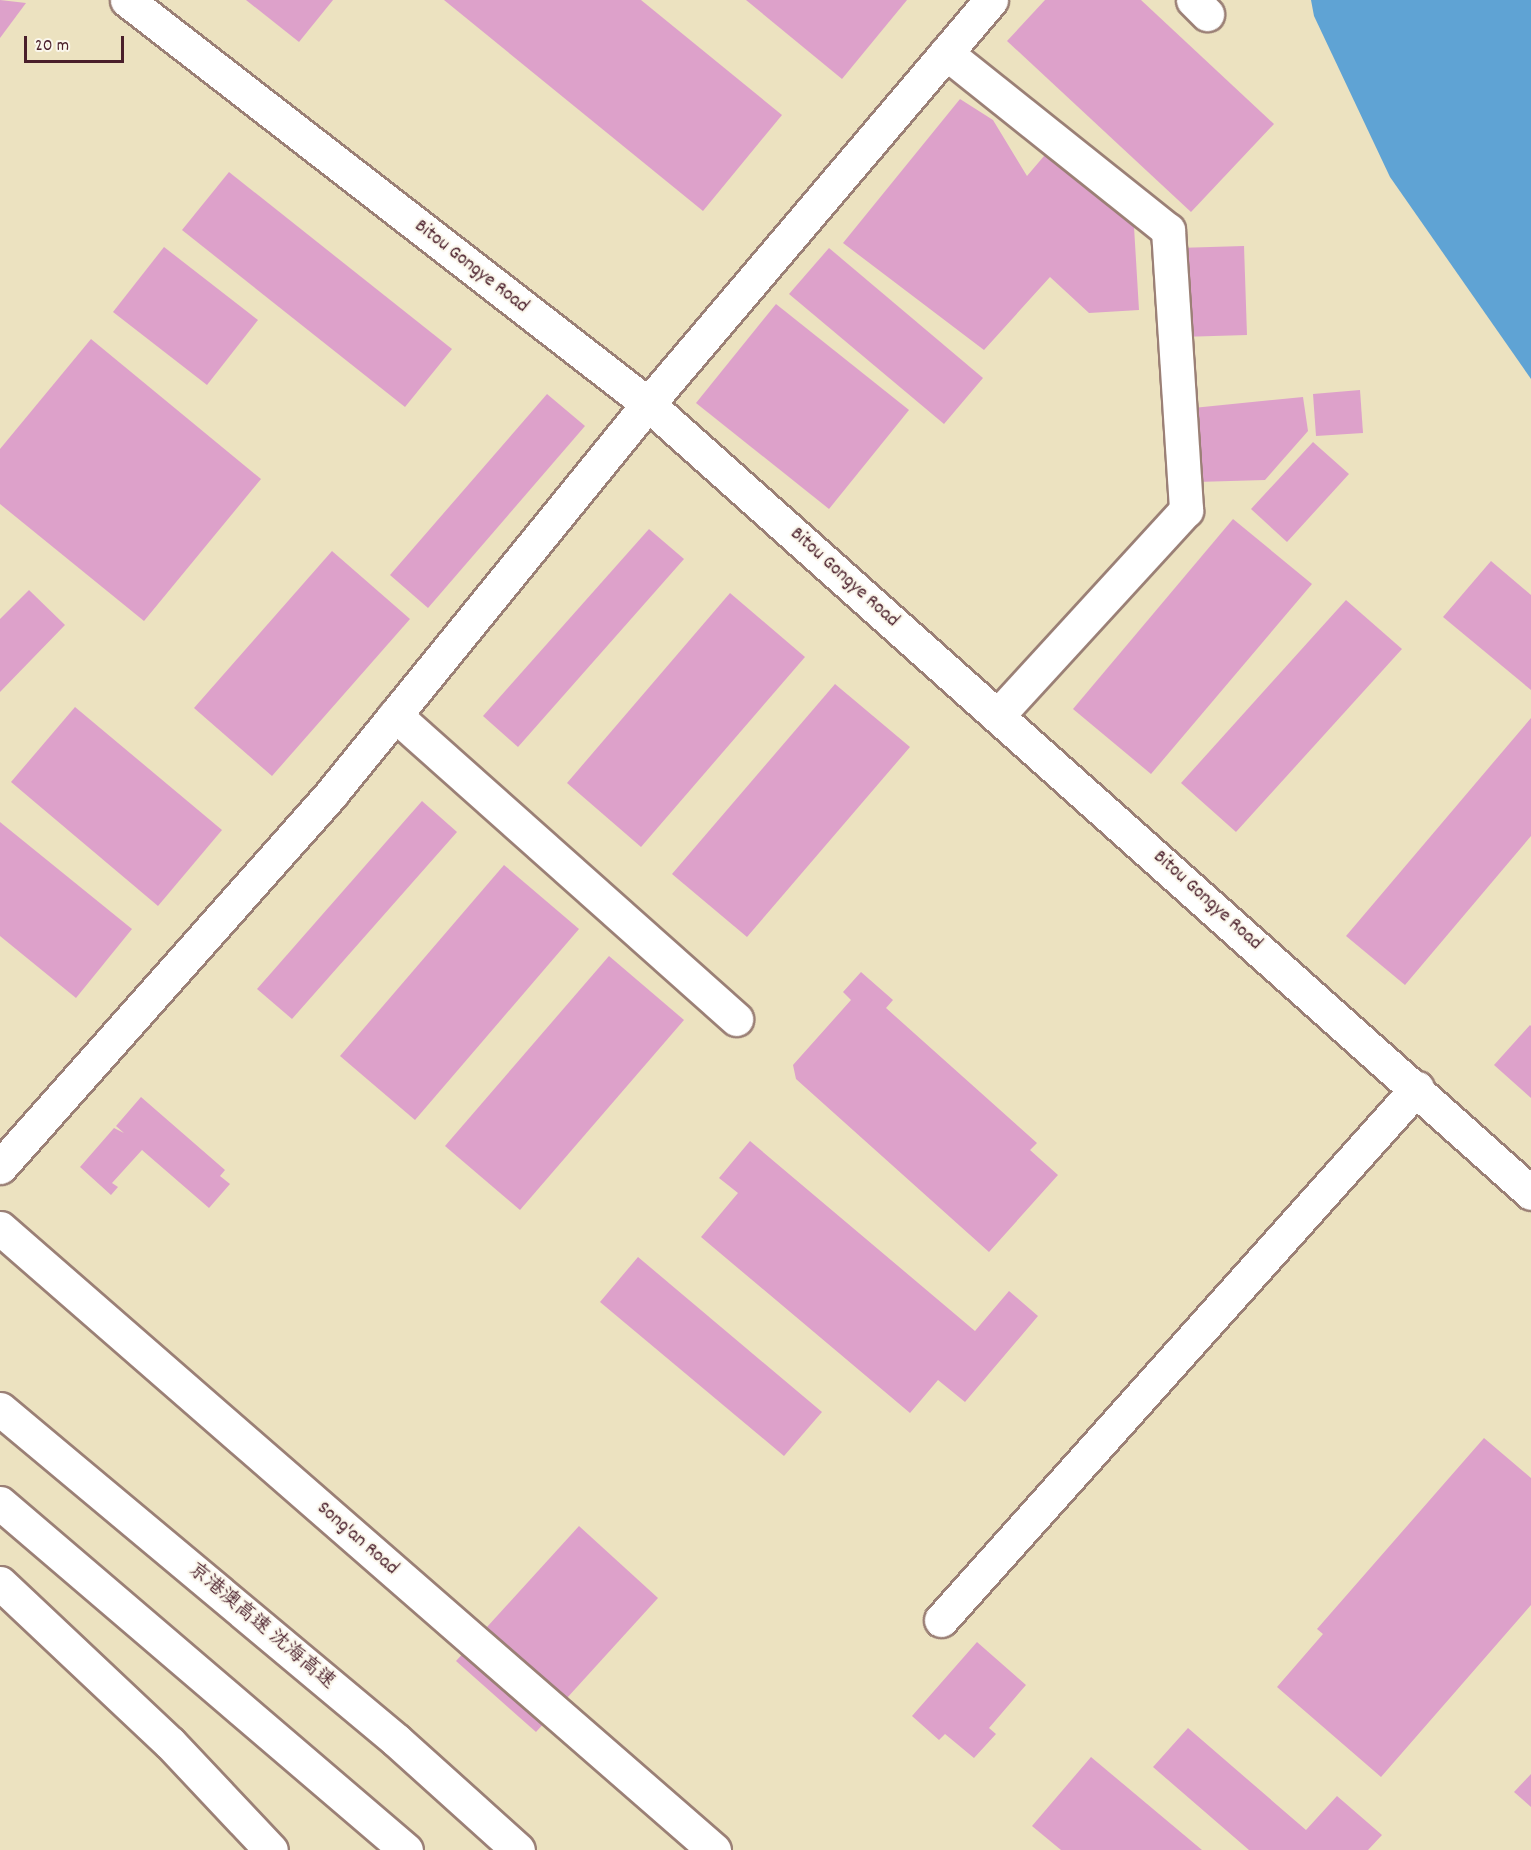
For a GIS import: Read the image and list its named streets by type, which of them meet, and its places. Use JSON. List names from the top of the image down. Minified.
{"streets":{"main road":["Bitou Gongye Road","Song'an Road","京港澳高速 沈海高速"]},"scale_bar":"20 m"}
